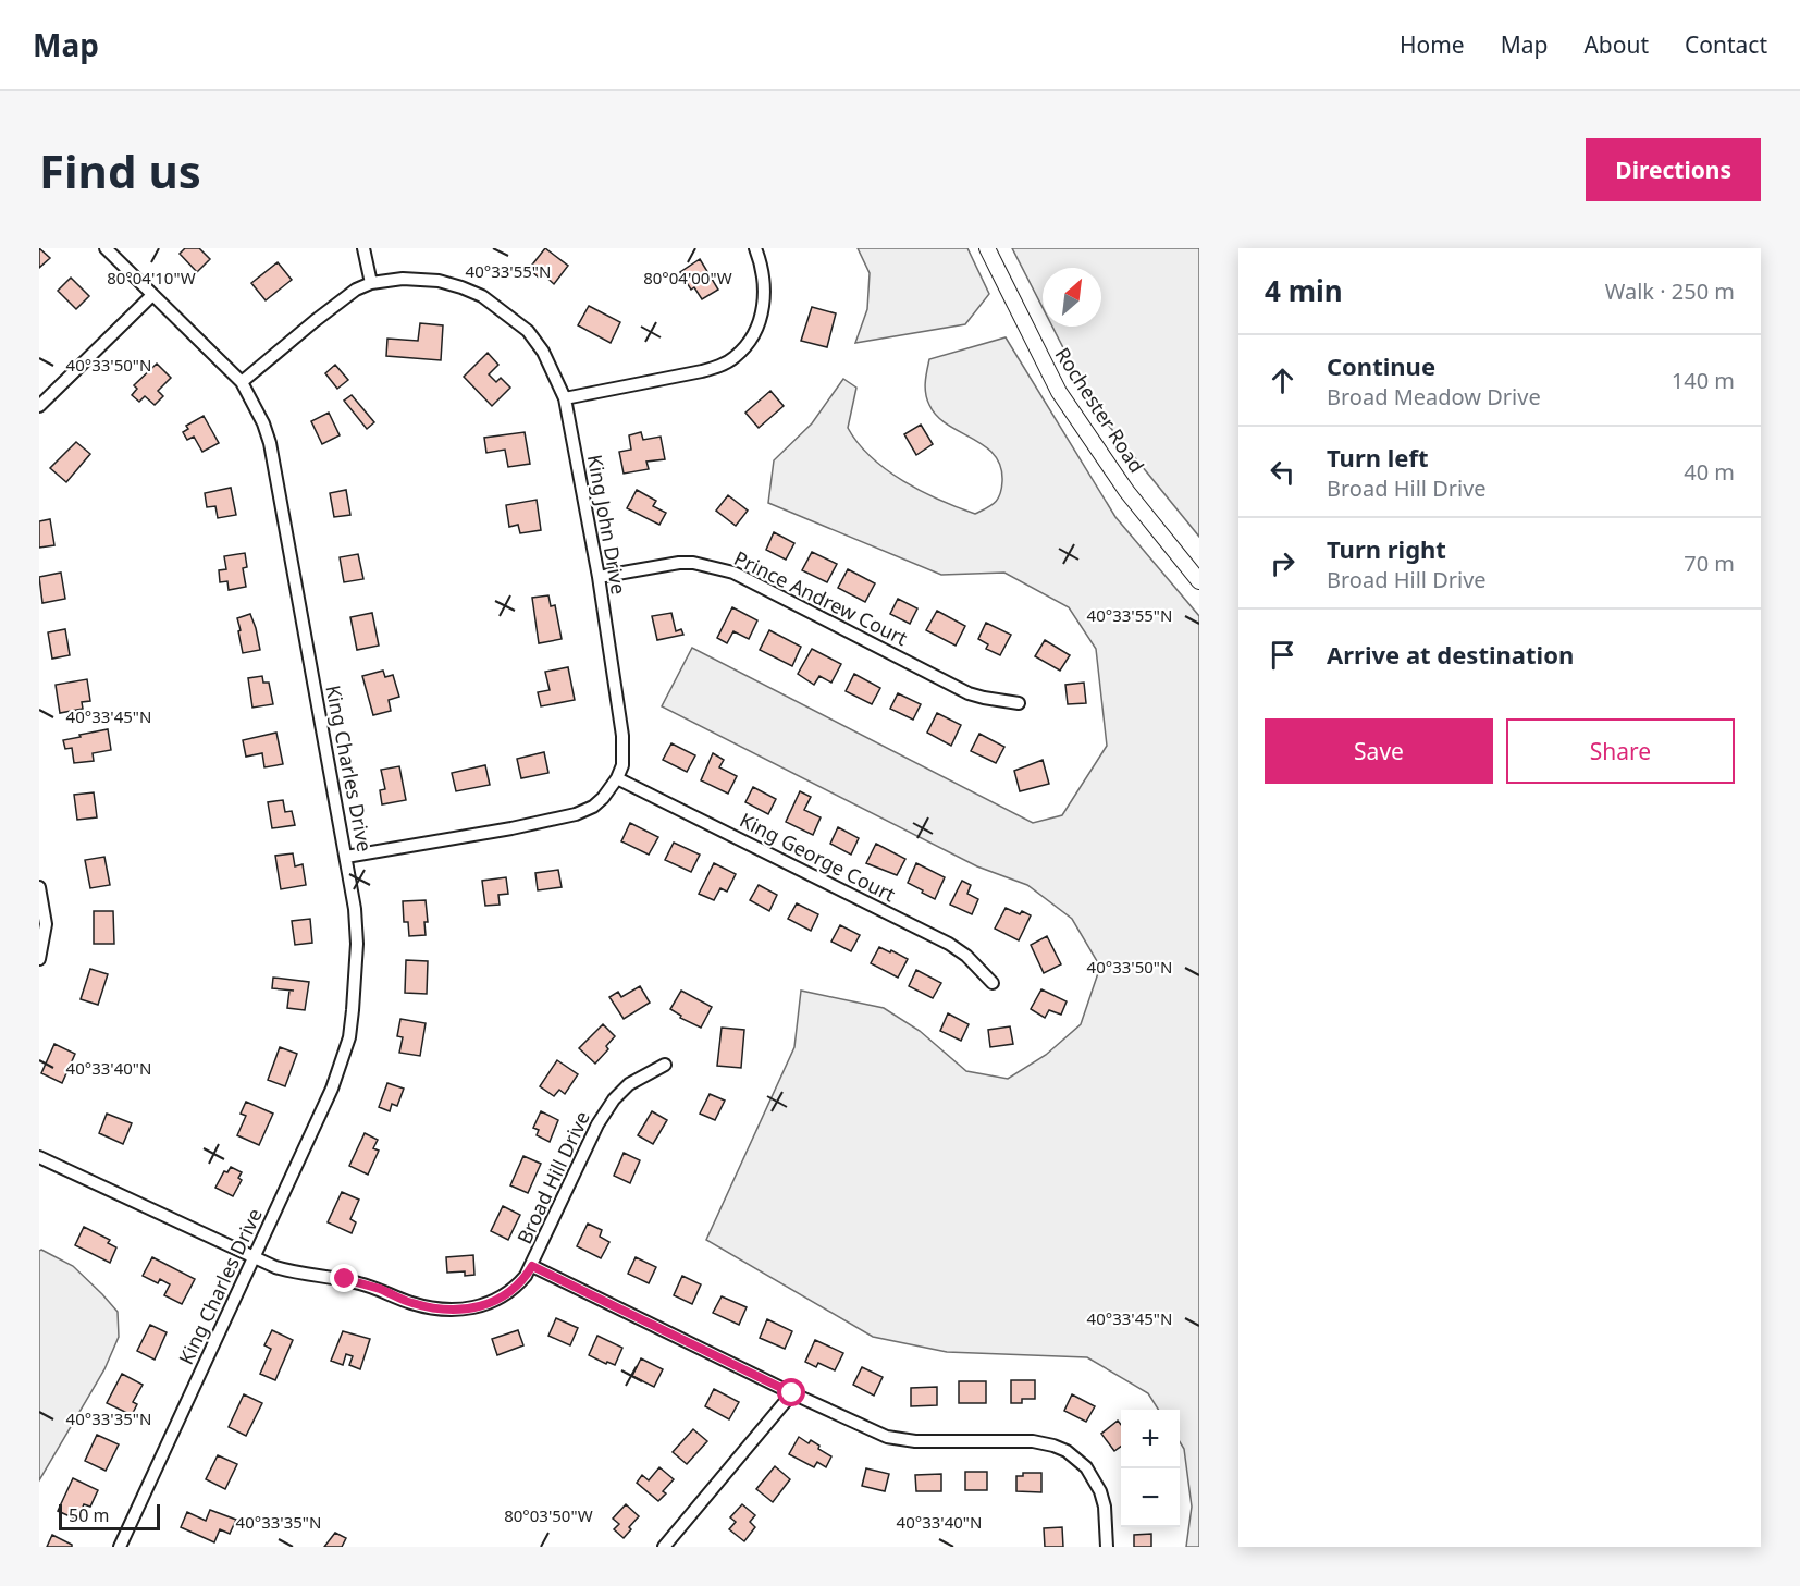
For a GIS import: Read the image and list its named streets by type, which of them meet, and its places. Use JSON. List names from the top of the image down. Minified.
{"streets":{"street":["Rochester Road","King John Drive","Prince Andrew Court","King Charles Drive","King George Court","Broad Hill Drive"]},"crossings":[["King John Drive","Prince Andrew Court"],["King John Drive","King Charles Drive"],["King John Drive","King George Court"],["King Charles Drive","Broad Hill Drive"]],"scale_bar":"50 m","north":"top right","page":{"header":"Map","nav":["Home","Map","About","Contact"],"buttons":["Directions",["Save","Share"]],"title":"Find us","heading":["4 min","Walk · 250 m"],"list":[["Continue","Broad Meadow Drive","140 m"],["Turn left","Broad Hill Drive","40 m"],["Turn right","Broad Hill Drive","70 m"],"Arrive at destination"],"map_buttons":["+","−"],"scale":"50 m"},"coordinates":["40°33'55\"N","80°04'10\"W","80°04'00\"W","40°33'50\"N","40°33'45\"N","40°33'40\"N","40°33'35\"N","80°03'50\"W"]}
